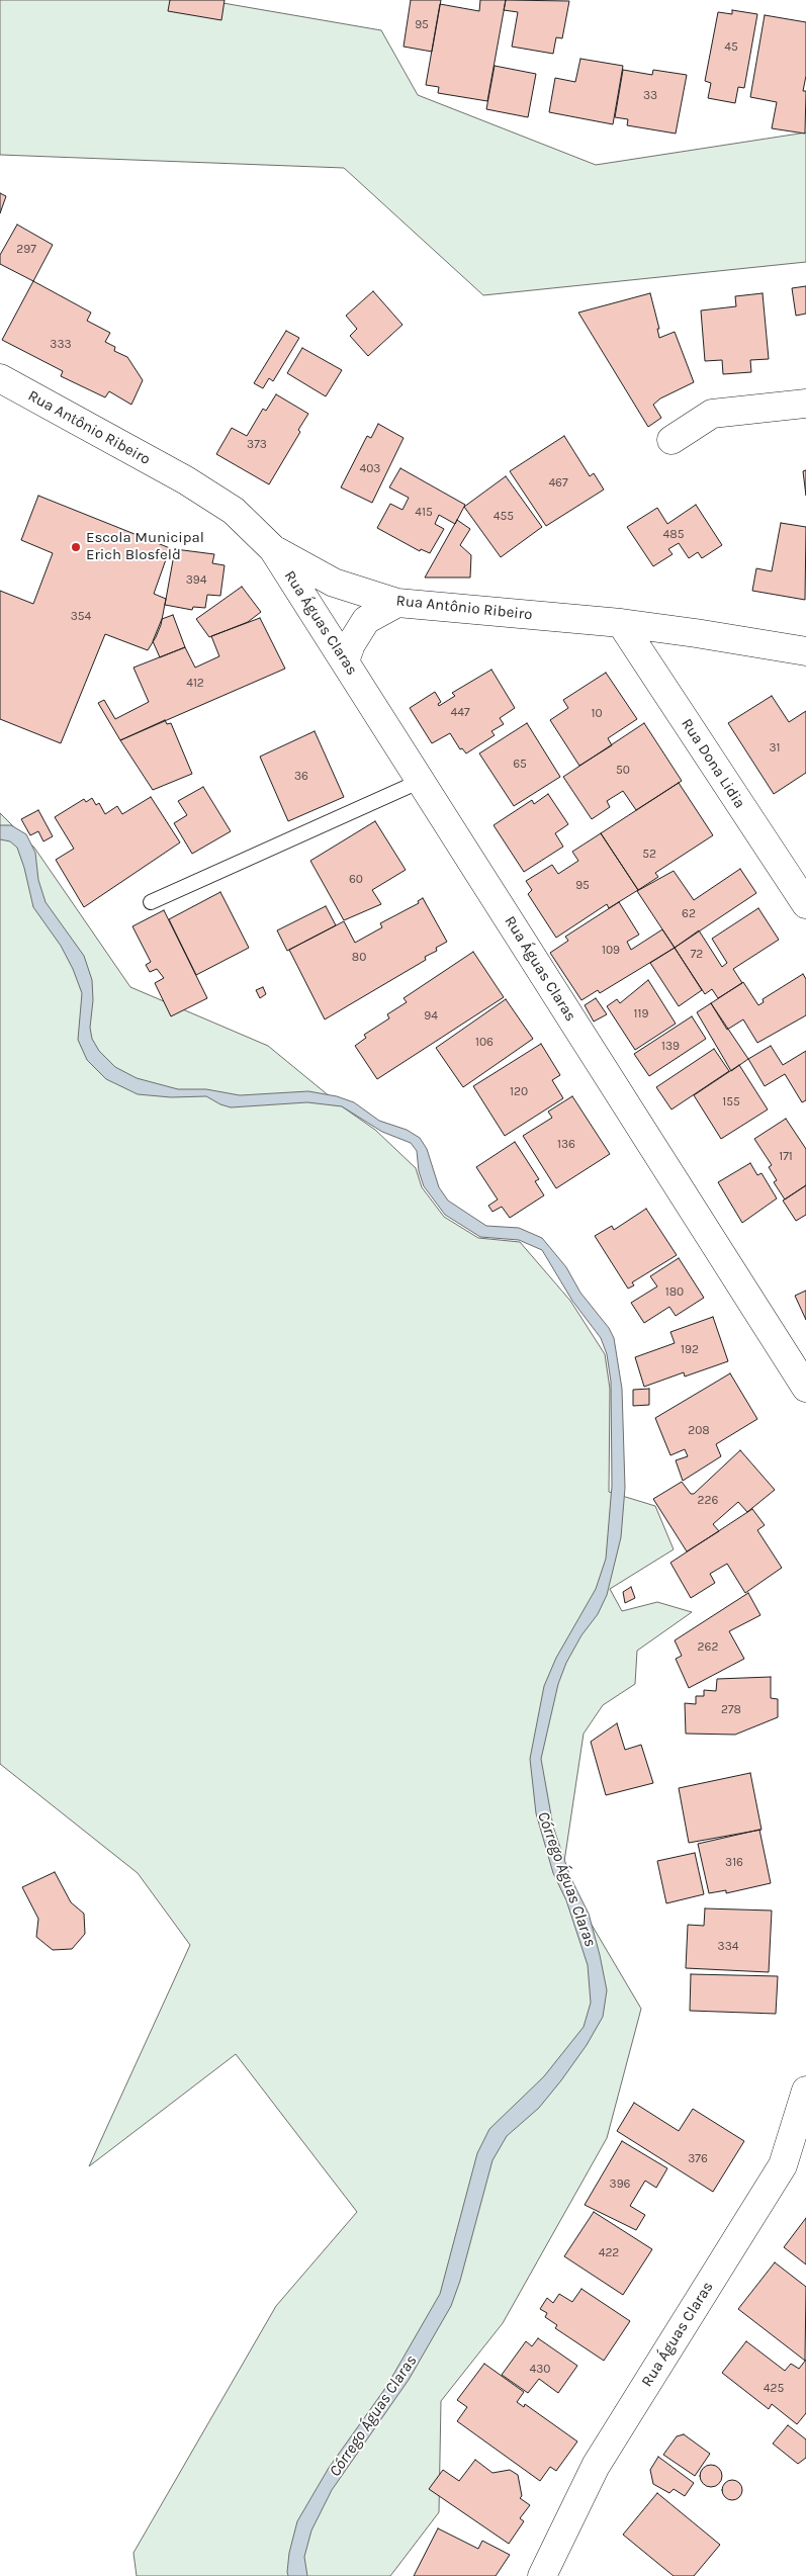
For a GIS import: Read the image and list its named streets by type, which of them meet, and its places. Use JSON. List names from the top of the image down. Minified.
{"streets":{"street":["Rua Antônio Ribeiro","Rua Águas Claras","Rua Dona Lidia"]},"crossings":[["Rua Antônio Ribeiro","Rua Águas Claras"],["Rua Antônio Ribeiro","Rua Dona Lidia"]],"water":["Córrego Águas Claras"],"places":["Escola Municipal Erich Blosfeld"],"house_numbers":["95","45","33","297","333","373","403","467","415","455","485","394","354","412","447","10","31","65","50","36","52","60","95","62","109","72","80","119","94","106","139","120","155","136","171","180","192","208","226","262","278","316","334","376","396","422","430","425"]}
